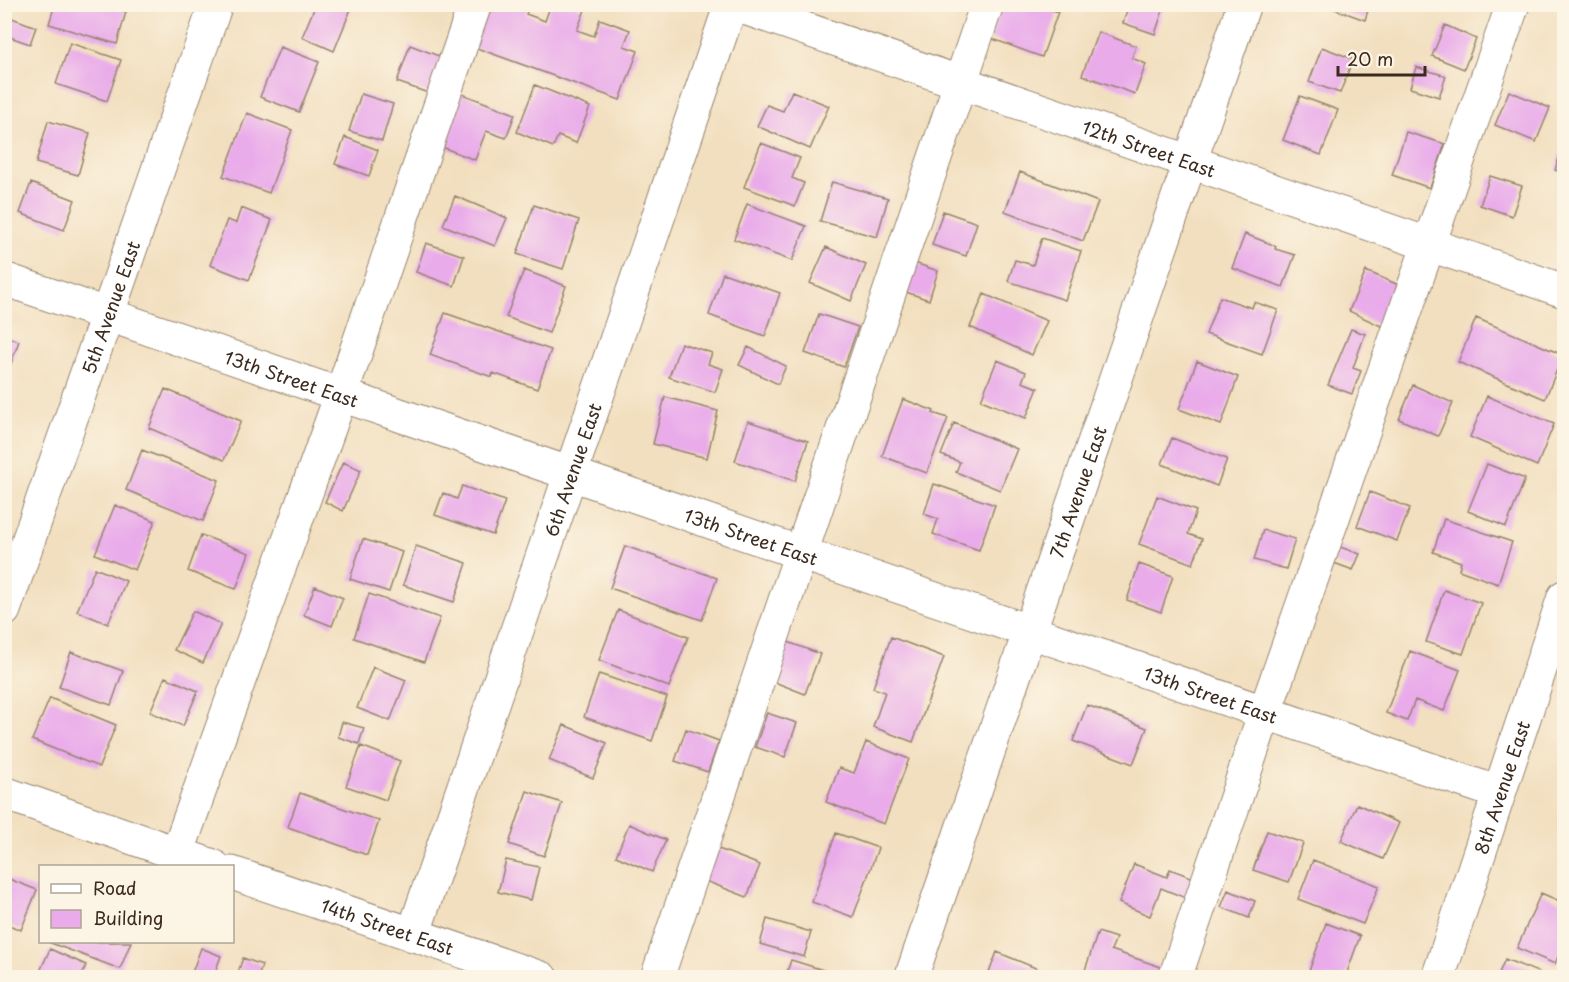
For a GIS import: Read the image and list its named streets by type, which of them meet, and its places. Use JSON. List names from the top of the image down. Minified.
{"streets":{"street":["12th Street East","5th Avenue East","13th Street East","6th Avenue East","7th Avenue East","8th Avenue East","14th Street East"]},"crossings":[["12th Street East","6th Avenue East"],["12th Street East","7th Avenue East"],["5th Avenue East","13th Street East"],["13th Street East","6th Avenue East"],["13th Street East","7th Avenue East"],["13th Street East","8th Avenue East"],["6th Avenue East","14th Street East"]],"legend":["Road","Building"],"scale_bar":"20 m"}
